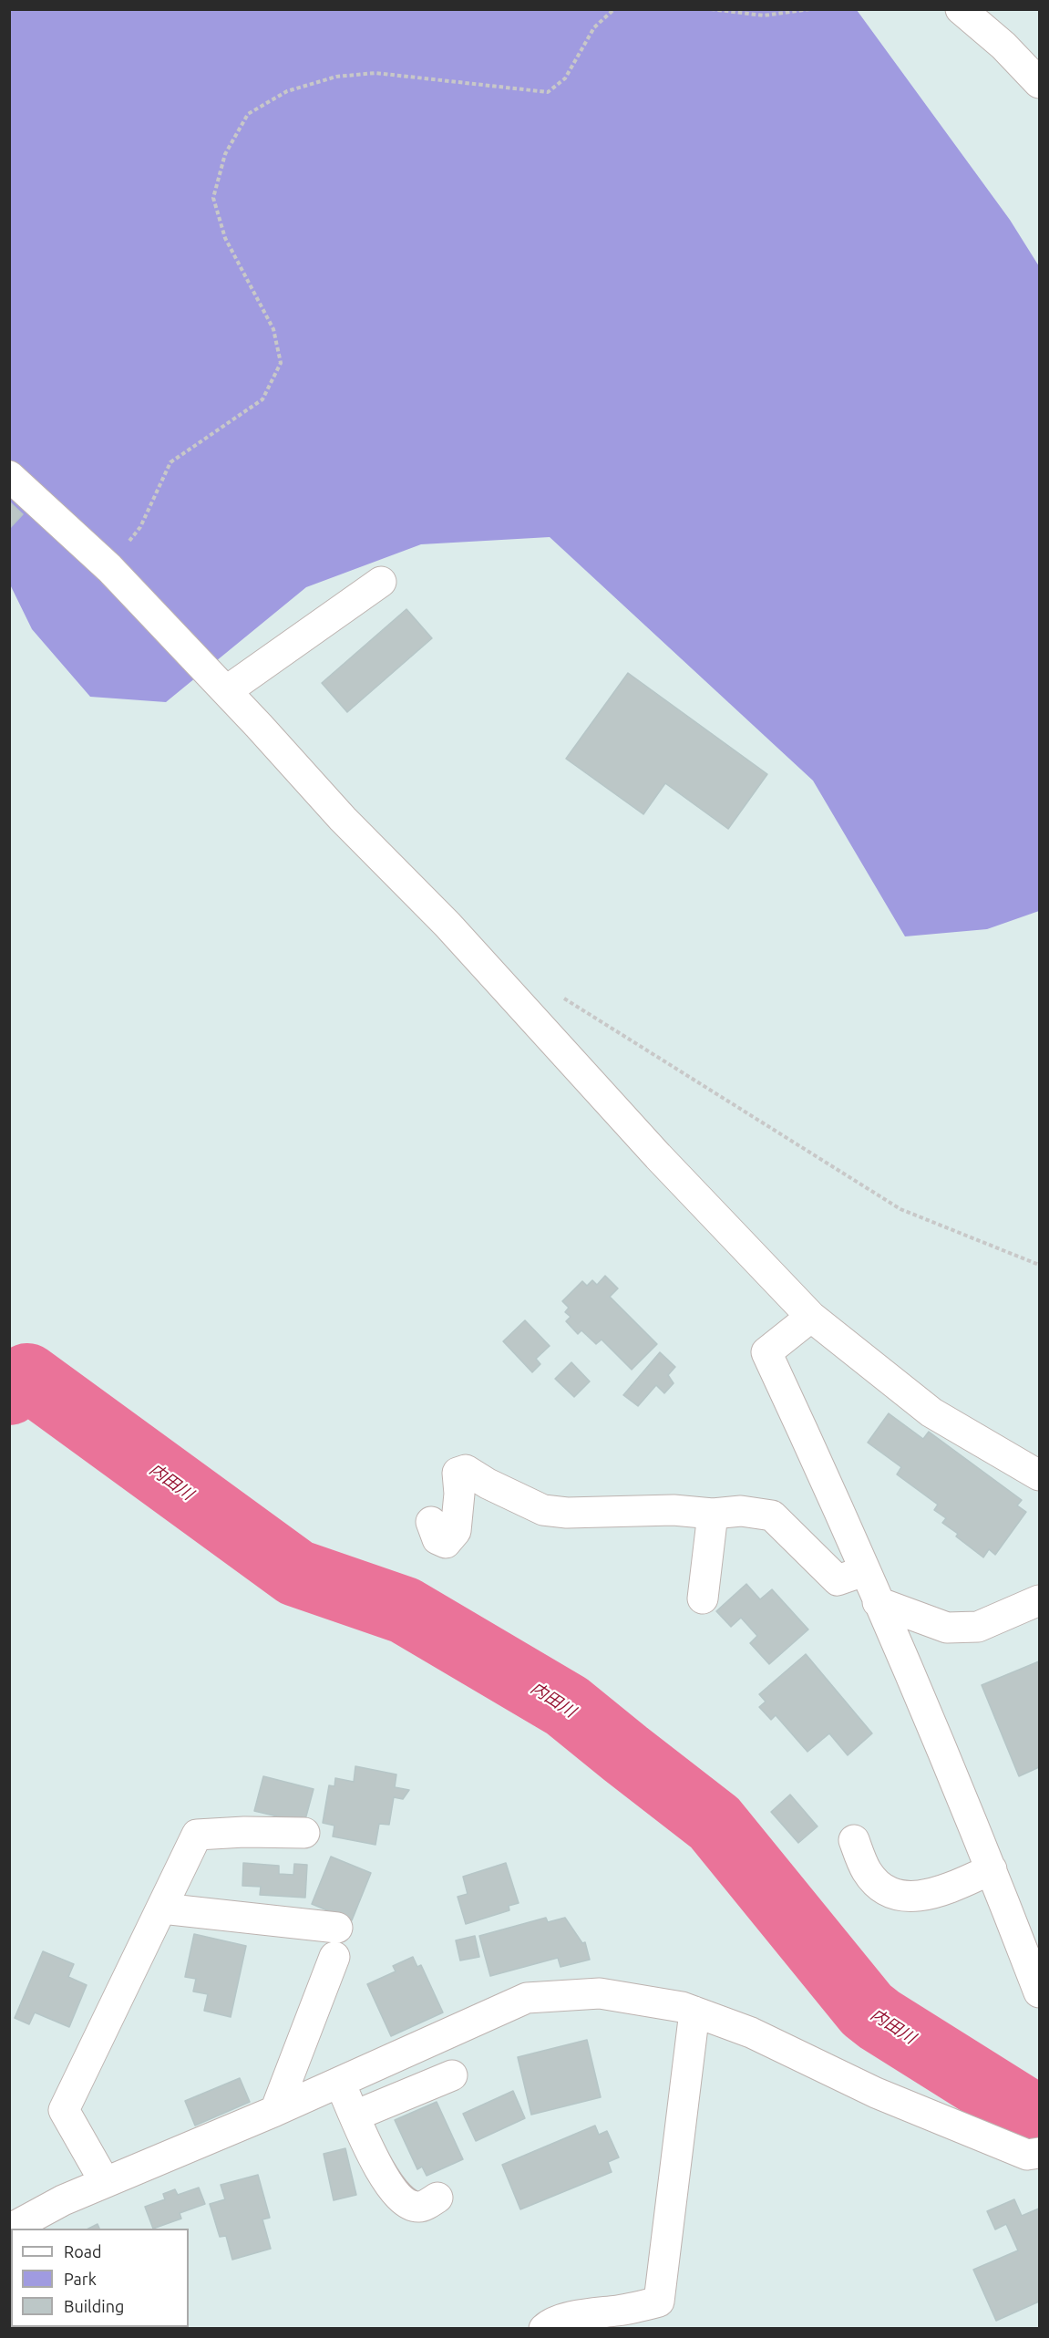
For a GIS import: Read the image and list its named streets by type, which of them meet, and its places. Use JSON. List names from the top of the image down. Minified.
{"water":["内田川"],"legend":["Road","Park","Building"]}
